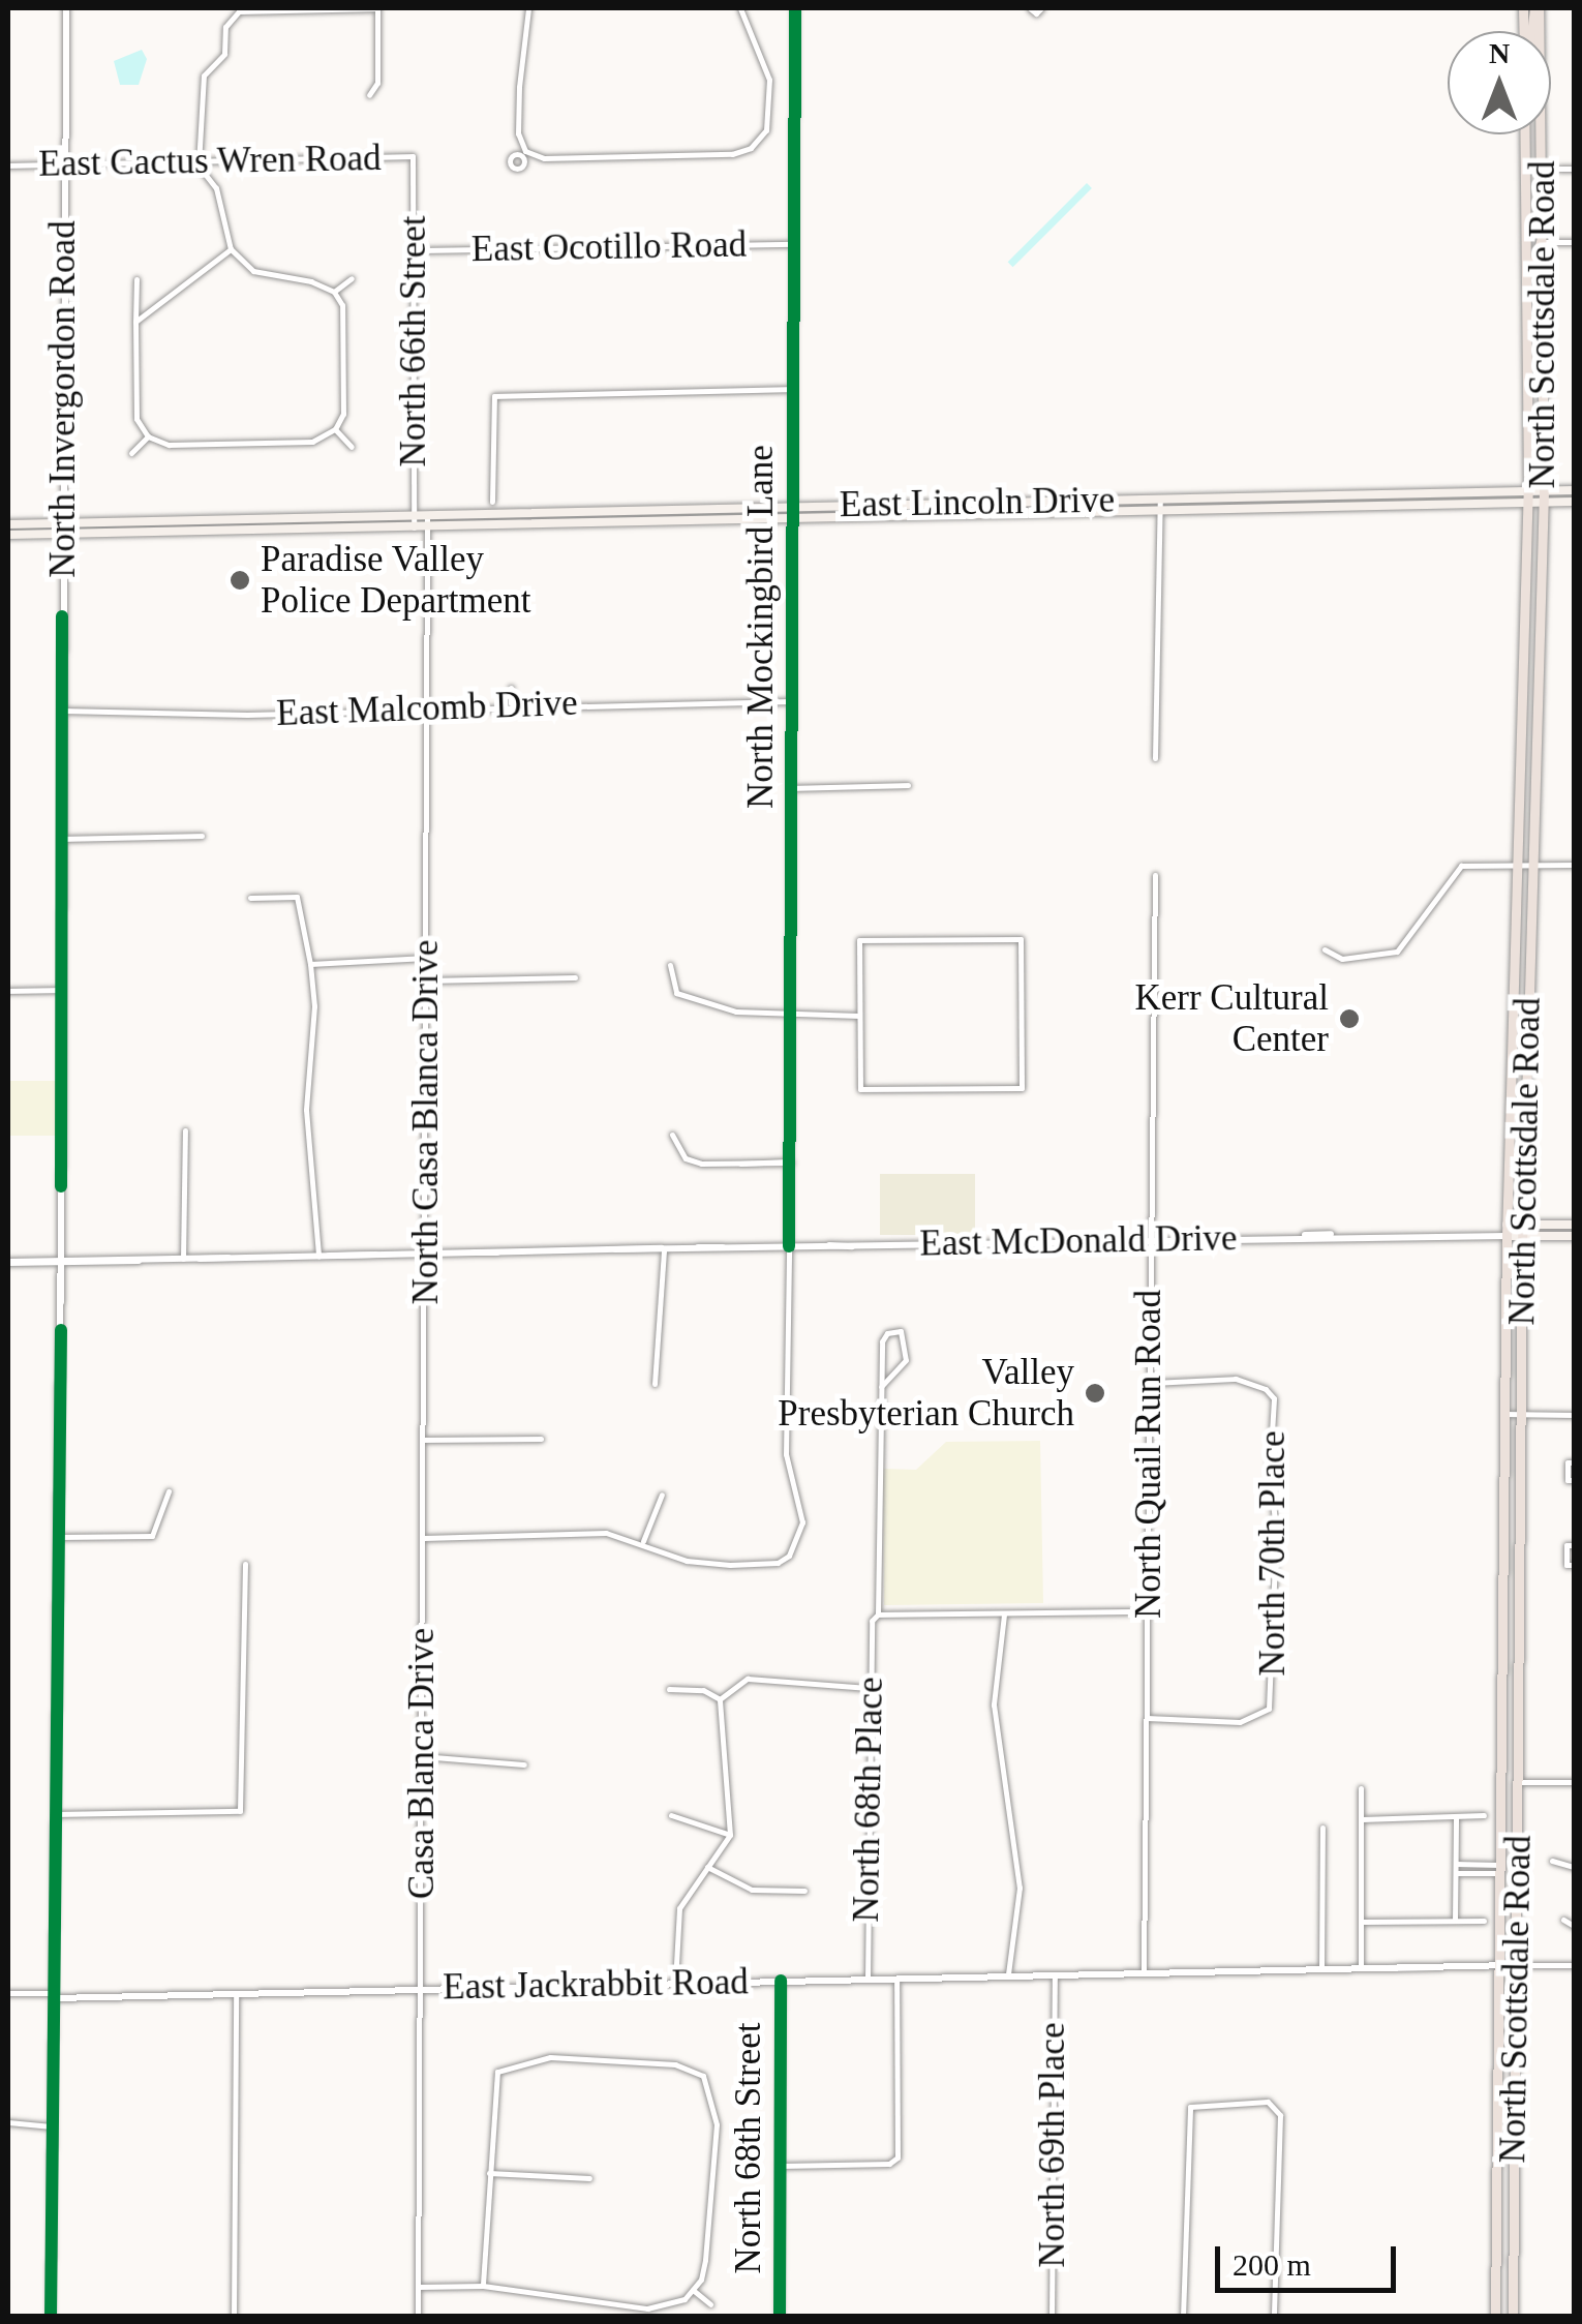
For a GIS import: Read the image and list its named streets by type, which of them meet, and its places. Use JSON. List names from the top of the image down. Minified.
{"streets":{"main road":["North Scottsdale Road","East Lincoln Drive"],"street":["East Cactus Wren Road","East Ocotillo Road","North 66th Street","North Invergordon Road","North Mockingbird Lane","East Malcomb Drive","North Casa Blanca Drive","East McDonald Drive","North Quail Run Road","North 70th Place","Casa Blanca Drive","North 68th Place","East Jackrabbit Road","North 69th Place","North 68th Street"]},"crossings":[["East Cactus Wren Road","North 66th Street"],["East Cactus Wren Road","North Invergordon Road"],["East Ocotillo Road","North Mockingbird Lane"],["North Scottsdale Road","East Lincoln Drive"],["North Scottsdale Road","East McDonald Drive"],["North Scottsdale Road","East Jackrabbit Road"],["North 66th Street","East Lincoln Drive"],["North Invergordon Road","East Lincoln Drive"],["North Invergordon Road","East Malcomb Drive"],["North Invergordon Road","East McDonald Drive"],["North Invergordon Road","East Jackrabbit Road"],["East Lincoln Drive","North Mockingbird Lane"],["North Mockingbird Lane","East Malcomb Drive"],["North Mockingbird Lane","East McDonald Drive"],["East Malcomb Drive","North Casa Blanca Drive"],["North Casa Blanca Drive","East McDonald Drive"],["North Casa Blanca Drive","Casa Blanca Drive"],["East McDonald Drive","North Quail Run Road"],["North Quail Run Road","North 70th Place"],["North Quail Run Road","East Jackrabbit Road"],["Casa Blanca Drive","East Jackrabbit Road"],["North 68th Place","East Jackrabbit Road"],["East Jackrabbit Road","North 69th Place"],["East Jackrabbit Road","North 68th Street"]],"places":["Paradise Valley Police Department","Kerr Cultural Center","Valley Presbyterian Church"],"scale_bar":"200 m","north":"top"}
